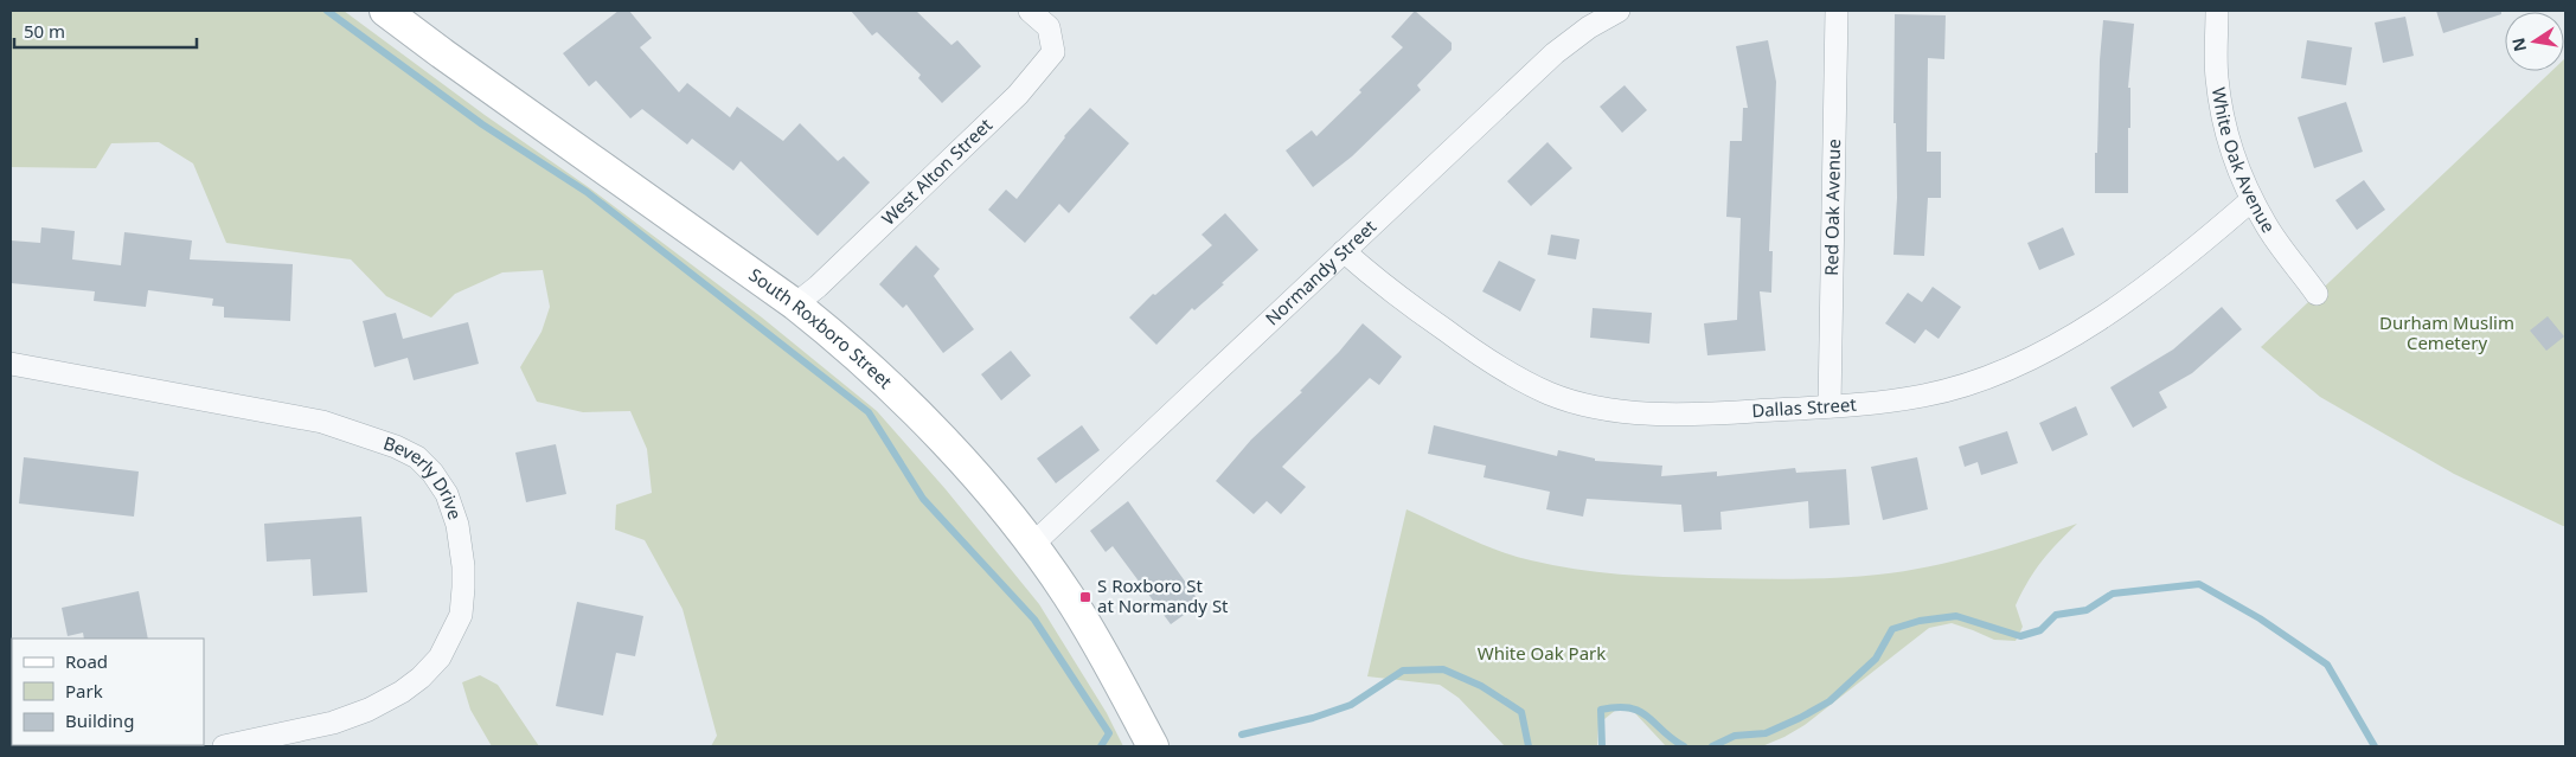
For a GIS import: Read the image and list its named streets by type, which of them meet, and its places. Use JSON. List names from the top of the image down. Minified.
{"streets":{"street":["White Oak Avenue","West Alton Street","Red Oak Avenue","Normandy Street","South Roxboro Street","Dallas Street","Beverly Drive"]},"crossings":[["White Oak Avenue","Dallas Street"],["West Alton Street","South Roxboro Street"],["Red Oak Avenue","Dallas Street"],["Normandy Street","South Roxboro Street"],["Normandy Street","Dallas Street"]],"parks":["Durham Muslim Cemetery","White Oak Park"],"places":{"transit":["S Roxboro St at Normandy St"]},"legend":["Road","Park","Building"],"scale_bar":"50 m","north":"left"}
